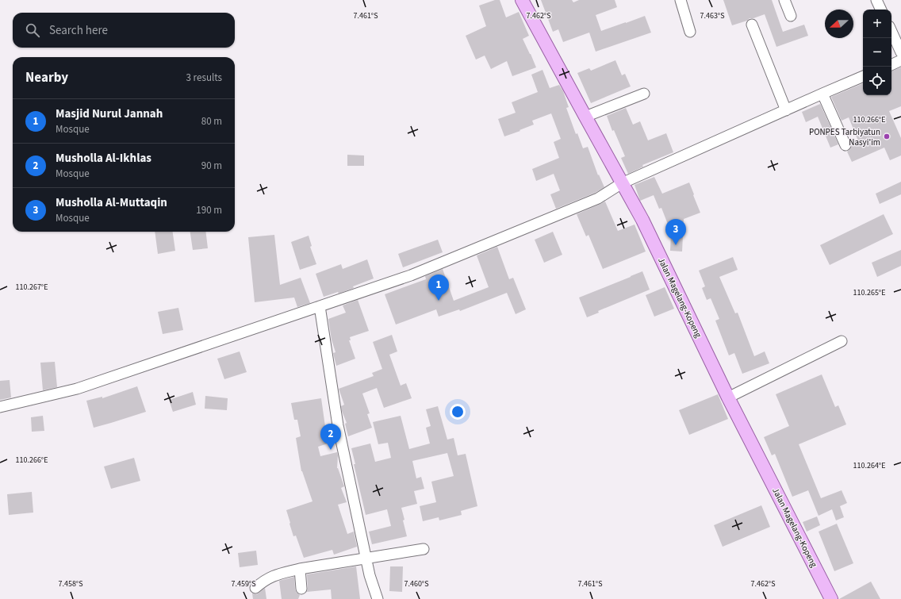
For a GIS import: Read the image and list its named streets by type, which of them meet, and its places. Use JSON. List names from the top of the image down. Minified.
{"streets":{"main road":["Jalan Magelang-Kopeng"]},"places":["PONPES Tarbiyatun Nasyi'im"],"north":"left","page":{"map_buttons":["+","−"],"search":"Search here","heading":["Nearby","3 results"],"list":[{"mark":"1","name":"Masjid Nurul Jannah","note":"Mosque","value":"80 m"},{"mark":"2","name":"Musholla Al-Ikhlas","note":"Mosque","value":"90 m"},{"mark":"3","name":"Musholla Al-Muttaqin","note":"Mosque","value":"190 m"}],"pins":["3","1","2"]},"coordinates":["7.461°S","7.462°S","7.463°S","110.266°E","110.267°E","110.265°E","110.264°E","7.458°S","7.459°S","7.460°S"]}
